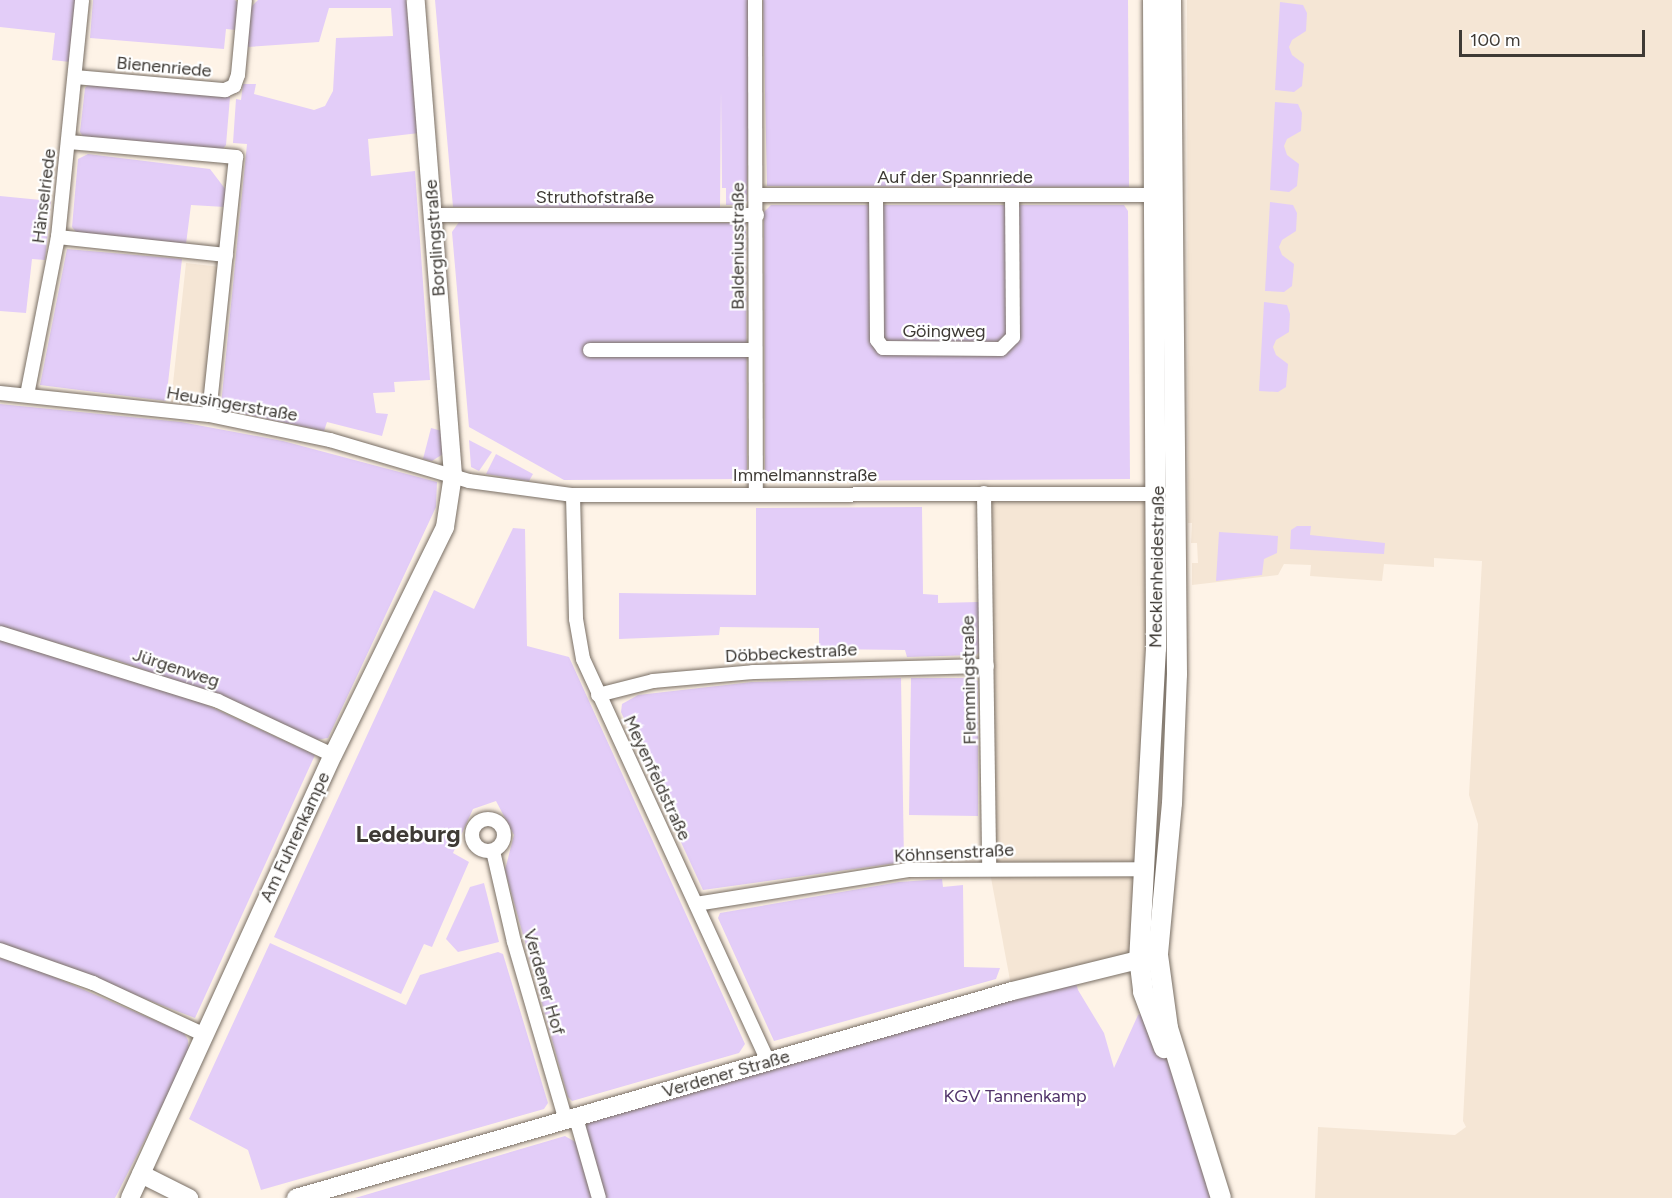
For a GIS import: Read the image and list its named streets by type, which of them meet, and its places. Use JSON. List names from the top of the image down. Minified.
{"streets":{"main road":["Mecklenheidestraße"],"street":["Bienenriede","Auf der Spannriede","Hänselriede","Struthofstraße","Borglingstraße","Baldeniusstraße","Göingweg","Heusingerstraße","Immelmannstraße","Döbbeckestraße","Jürgenweg","Flemmingstraße","Meyenfeldstraße","Am Fuhrenkampe","Köhnsenstraße","Verdener Hof","Verdener Straße"]},"crossings":[["Bienenriede","Hänselriede"],["Auf der Spannriede","Baldeniusstraße"],["Auf der Spannriede","Göingweg"],["Auf der Spannriede","Mecklenheidestraße"],["Hänselriede","Heusingerstraße"],["Struthofstraße","Borglingstraße"],["Struthofstraße","Baldeniusstraße"],["Borglingstraße","Heusingerstraße"],["Borglingstraße","Immelmannstraße"],["Borglingstraße","Am Fuhrenkampe"],["Baldeniusstraße","Immelmannstraße"],["Heusingerstraße","Immelmannstraße"],["Heusingerstraße","Am Fuhrenkampe"],["Immelmannstraße","Mecklenheidestraße"],["Immelmannstraße","Flemmingstraße"],["Immelmannstraße","Meyenfeldstraße"],["Immelmannstraße","Am Fuhrenkampe"],["Mecklenheidestraße","Köhnsenstraße"],["Mecklenheidestraße","Verdener Straße"],["Döbbeckestraße","Flemmingstraße"],["Döbbeckestraße","Meyenfeldstraße"],["Jürgenweg","Am Fuhrenkampe"],["Flemmingstraße","Köhnsenstraße"],["Meyenfeldstraße","Köhnsenstraße"],["Meyenfeldstraße","Verdener Straße"],["Verdener Hof","Verdener Straße"]],"districts":["Ledeburg"],"parks":["KGV Tannenkamp"],"scale_bar":"100 m"}
